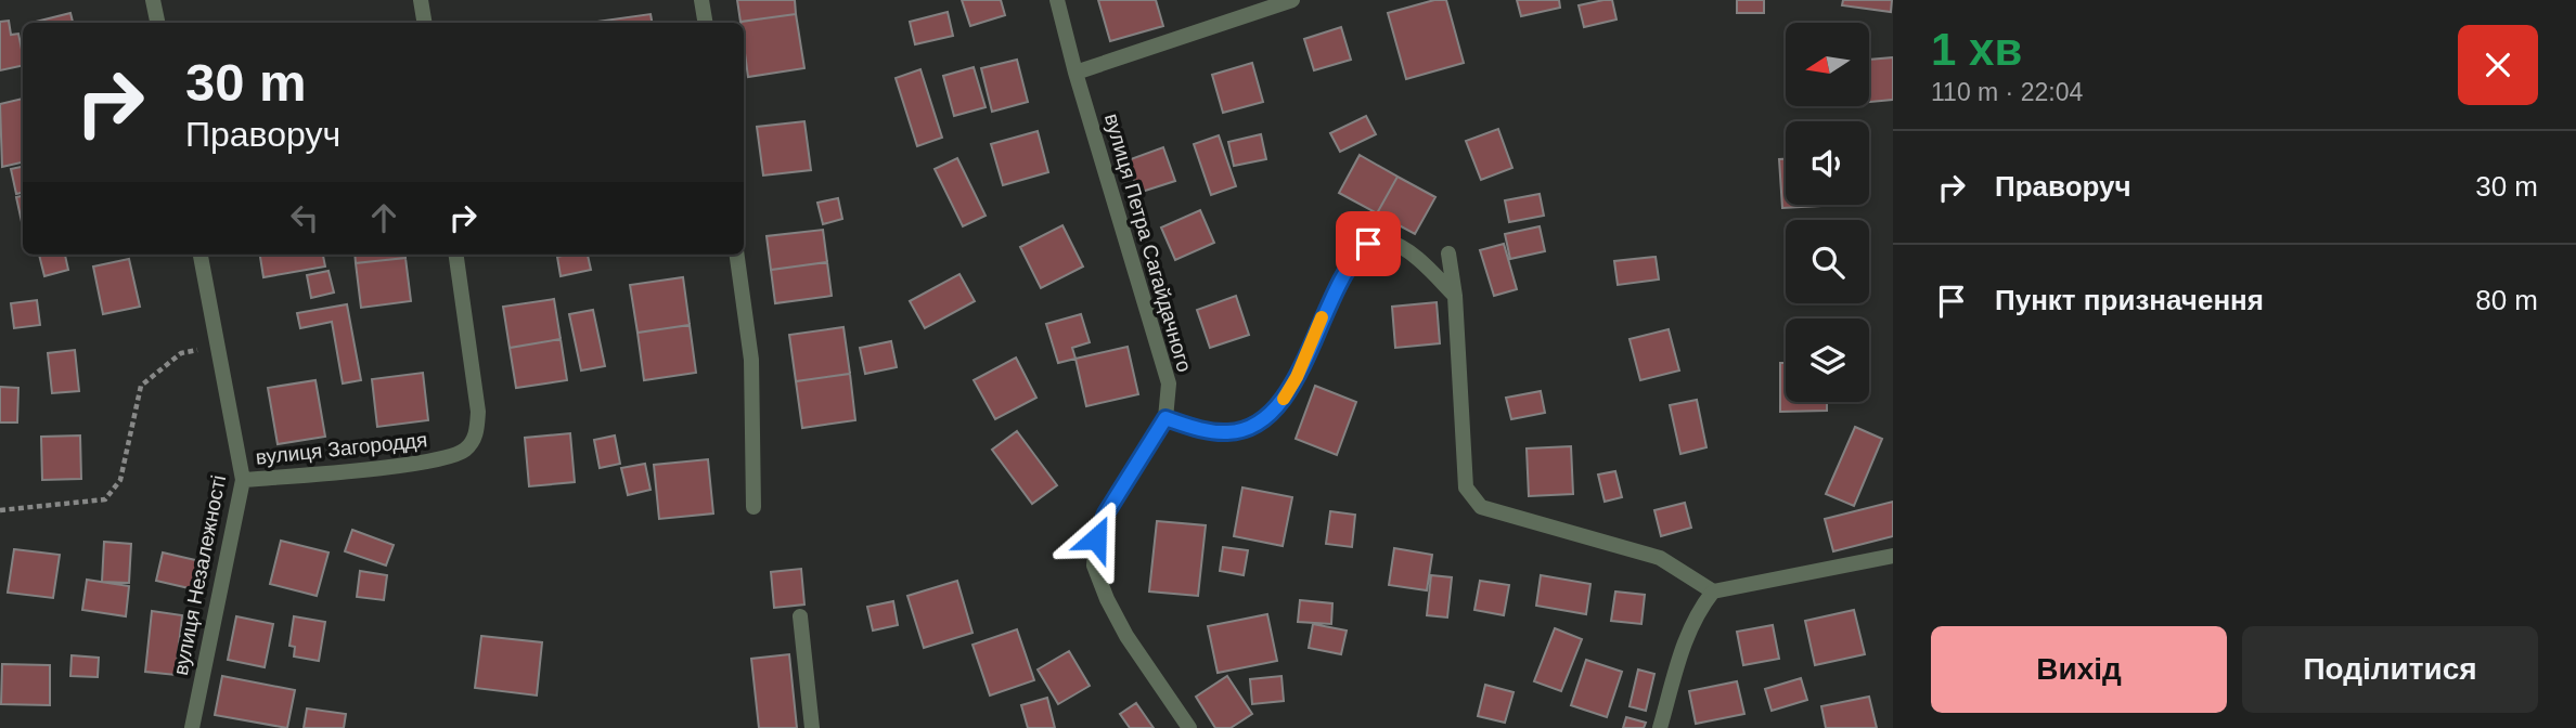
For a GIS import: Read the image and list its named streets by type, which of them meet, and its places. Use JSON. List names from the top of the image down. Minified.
{"streets":{"street":["вулиця Петра Сагайдачного","вулиця Загороддя","вулиця Незалежності"]},"crossings":[["вулиця Загороддя","вулиця Незалежності"]],"north":"left","page":{"heading":["1 хв","110 m · 22:04"],"turn":["30 m","Праворуч"],"list":[{"name":"Праворуч","value":"30 m"},{"name":"Пункт призначення","value":"80 m"}],"buttons":["Вихід","Поділитися"]}}
